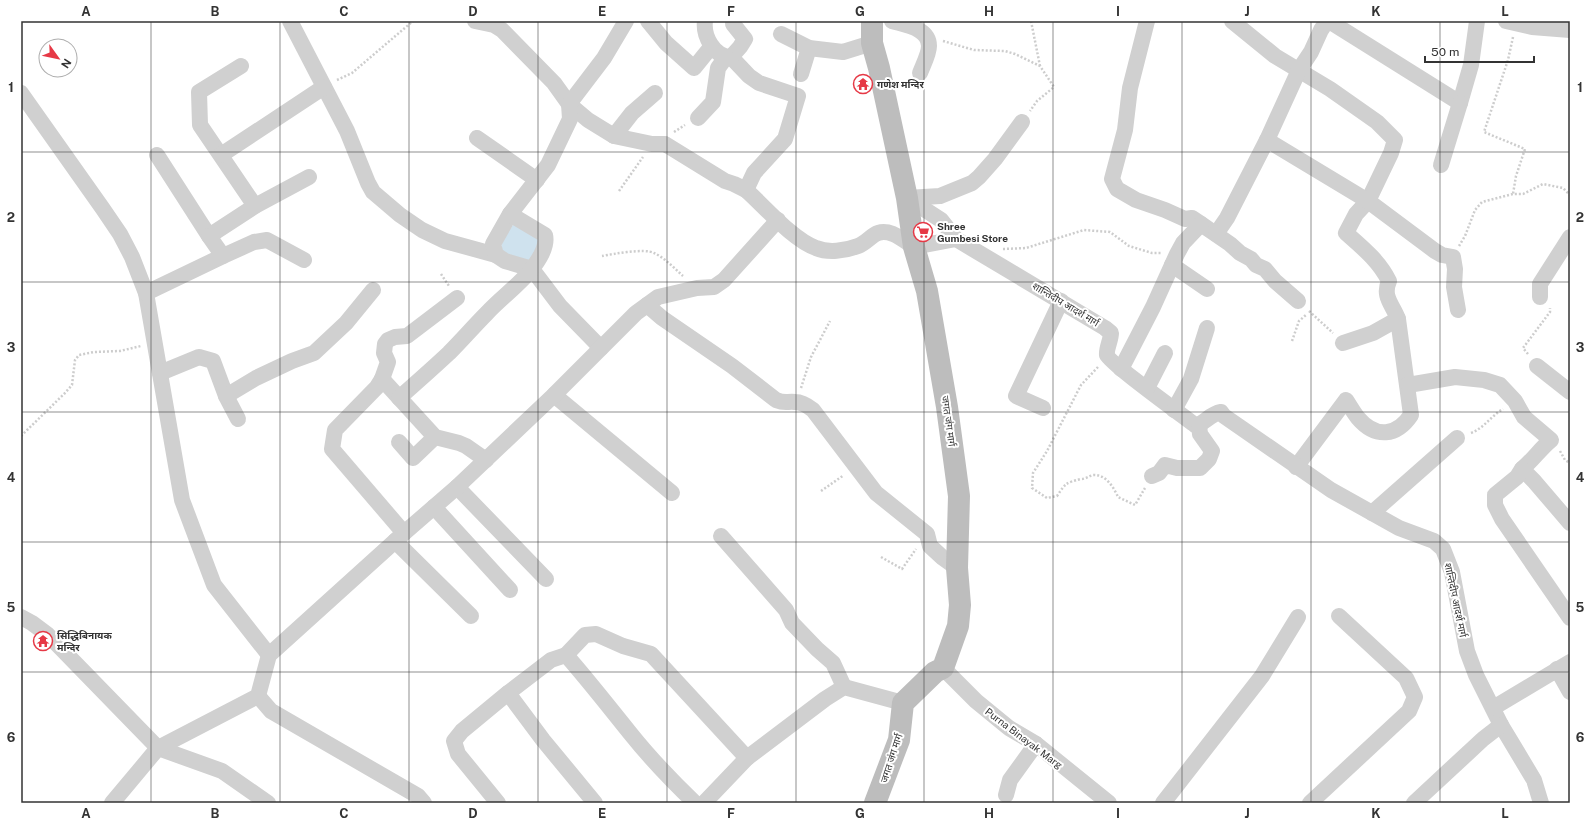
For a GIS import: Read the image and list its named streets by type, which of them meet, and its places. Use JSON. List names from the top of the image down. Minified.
{"streets":{"street":["शान्तिदीप आदर्श मार्ग","जगत जंग मार्ग","Purna Binayak Marg"]},"crossings":[["शान्तिदीप आदर्श मार्ग","जगत जंग मार्ग"],["जगत जंग मार्ग","Purna Binayak Marg"]],"places":{"temple":["गणेश मन्दिर","सिद्धिबिनायक मन्दिर"],"supermarket":["Shree Gumbesi Store"]},"scale_bar":"50 m","north":"bottom right","grid":{"columns":["A","B","C","D","E","F","G","H","I","J","K","L"],"rows":["1","2","3","4","5","6"]}}
